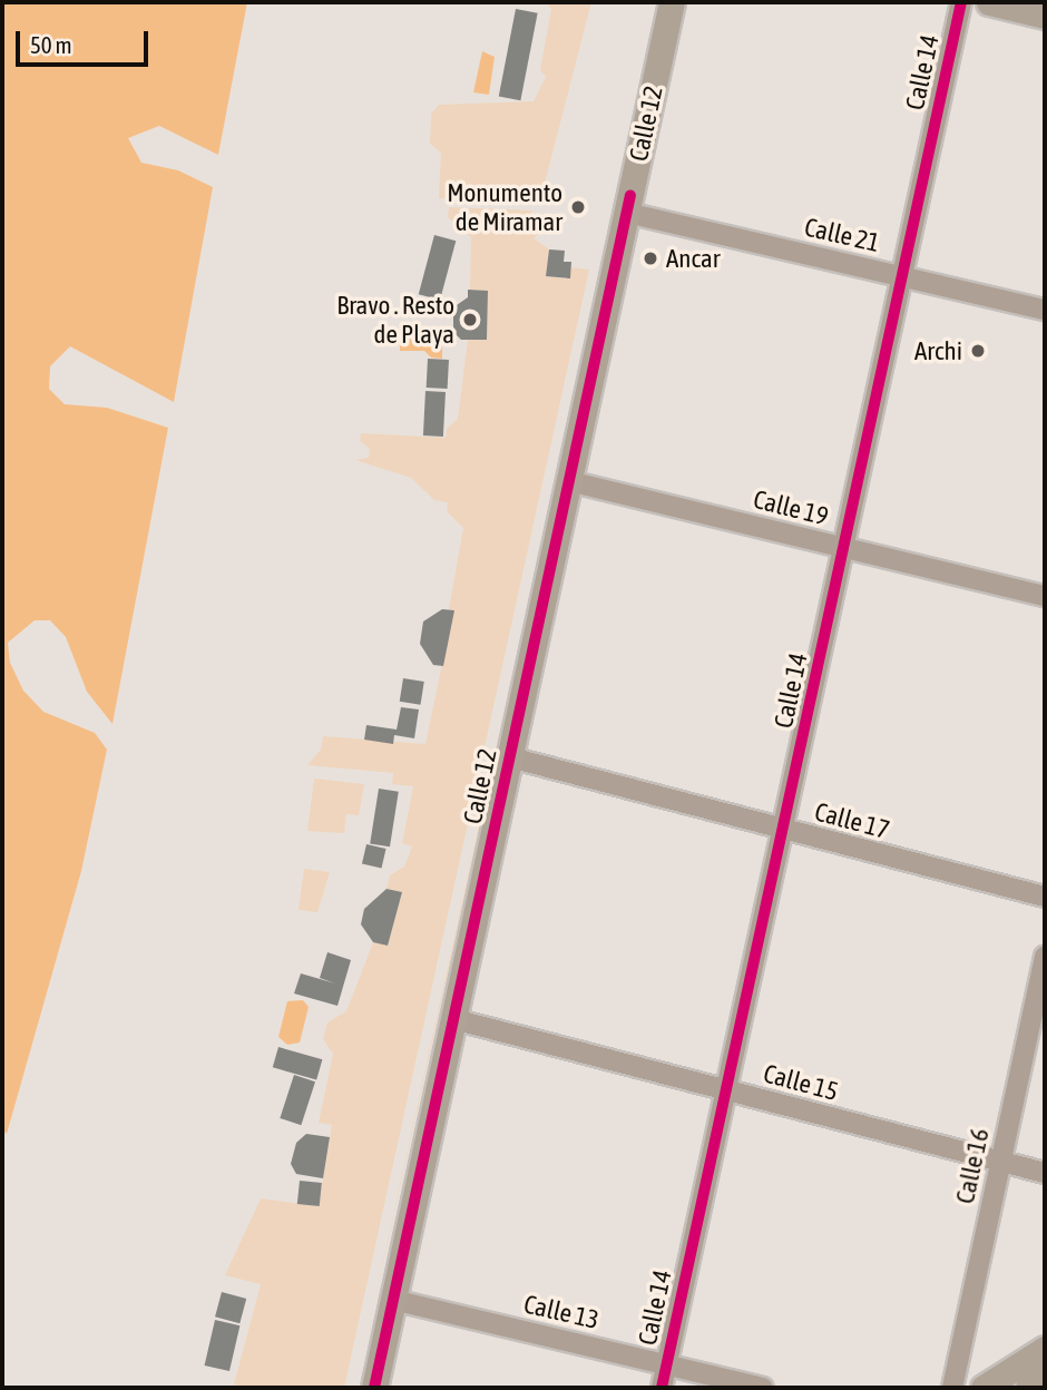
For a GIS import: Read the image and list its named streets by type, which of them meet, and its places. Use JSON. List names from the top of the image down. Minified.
{"streets":{"main road":["Calle 12"],"street":["Calle 14","Calle 21","Calle 19","Calle 17","Calle 15","Calle 16","Calle 13"]},"crossings":[["Calle 14","Calle 21"],["Calle 14","Calle 19"],["Calle 14","Calle 17"],["Calle 14","Calle 15"],["Calle 14","Calle 13"],["Calle 12","Calle 21"],["Calle 12","Calle 19"],["Calle 12","Calle 17"],["Calle 12","Calle 15"],["Calle 12","Calle 13"],["Calle 15","Calle 16"]],"places":["Monumento de Miramar","Ancar","Bravo . Resto de Playa","Archi"],"scale_bar":"50 m"}
